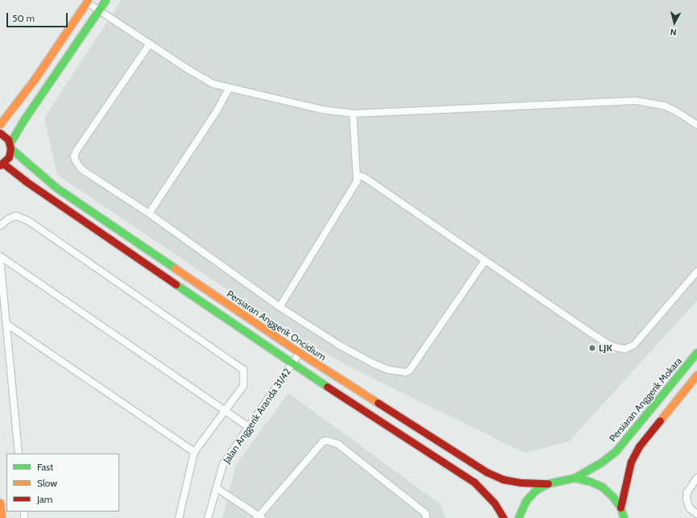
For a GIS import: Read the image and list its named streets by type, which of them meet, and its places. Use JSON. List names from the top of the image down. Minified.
{"streets":{"main road":["Persiaran Anggerik Oncidium","Persiaran Anggerik Mokara"],"street":["Jalan Anggerik Aranda 31/42"]},"crossings":[["Persiaran Anggerik Oncidium","Jalan Anggerik Aranda 31/42"]],"places":["LJK"],"legend":["Fast","Slow","Jam"],"scale_bar":"50 m","north":"bottom"}
